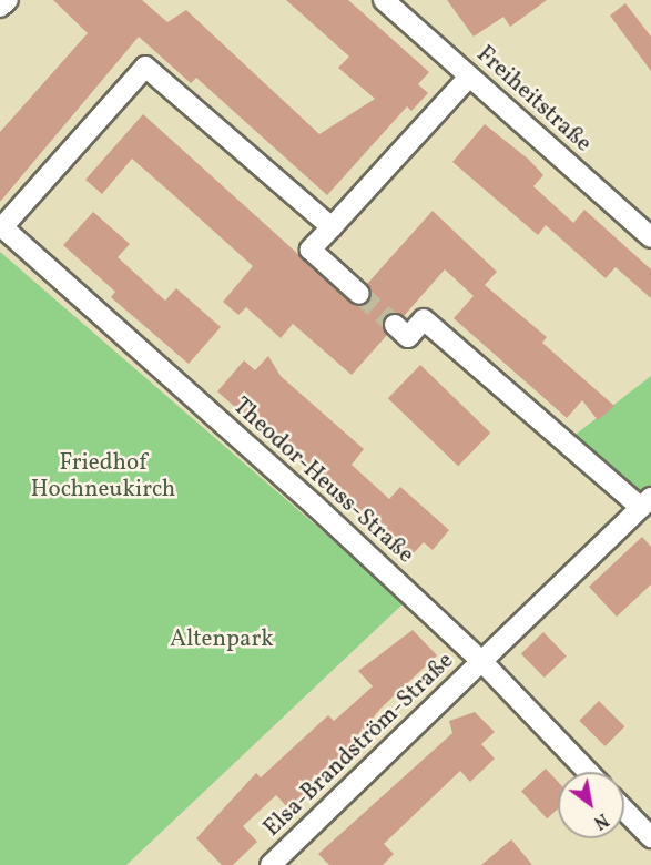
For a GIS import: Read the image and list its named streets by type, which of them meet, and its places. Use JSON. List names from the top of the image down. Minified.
{"streets":{"street":["Freiheitstraße","Theodor-Heuss-Straße","Elsa-Brandström-Straße"]},"crossings":[["Theodor-Heuss-Straße","Elsa-Brandström-Straße"]],"parks":["Friedhof Hochneukirch","Altenpark"],"north":"bottom right"}
